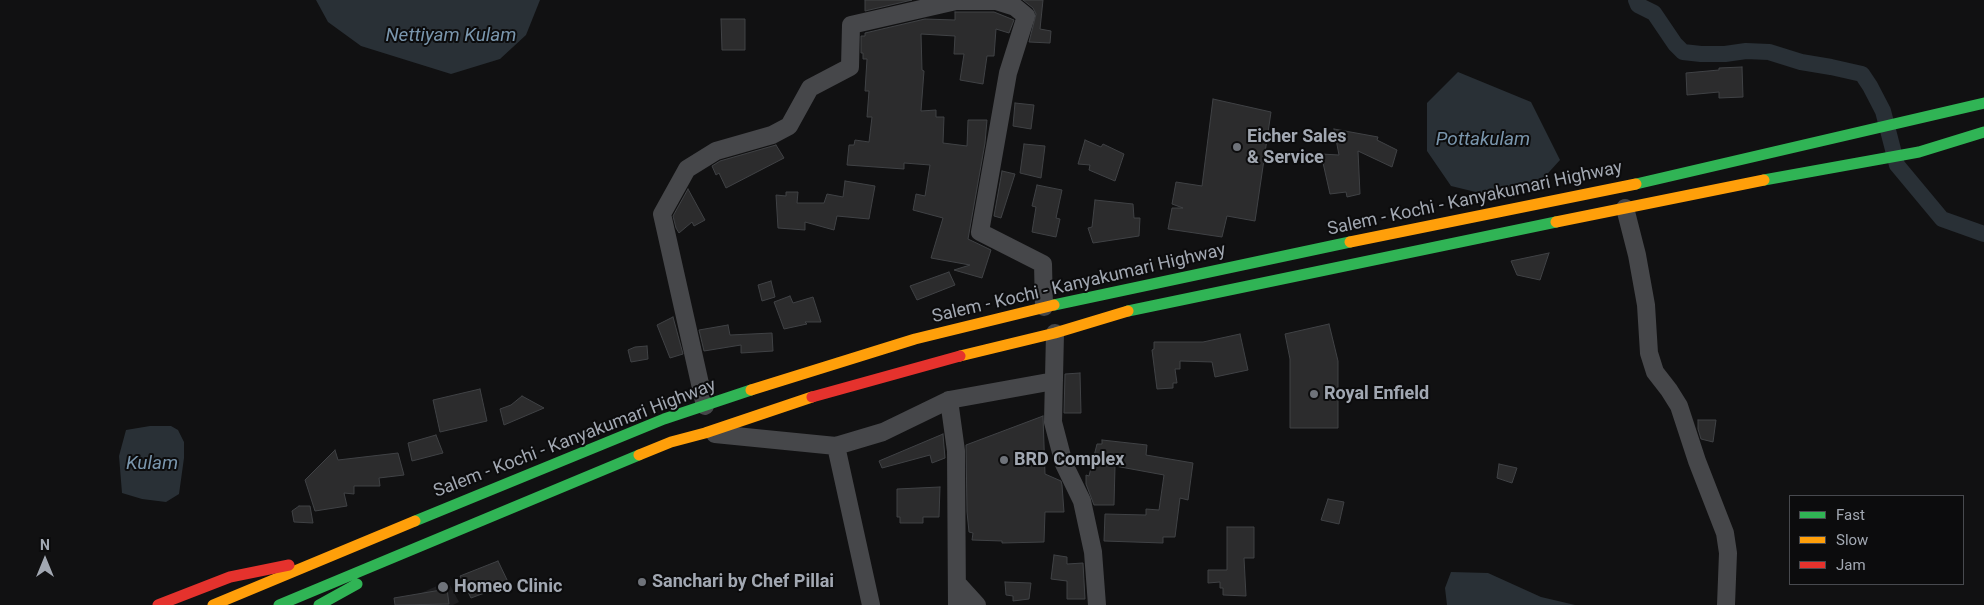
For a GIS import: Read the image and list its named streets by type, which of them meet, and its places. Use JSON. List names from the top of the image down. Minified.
{"streets":{"main road":["Salem - Kochi - Kanyakumari Highway"]},"water":["Nettiyam Kulam","Pottakulam","Kulam"],"places":["Eicher Sales & Service","Royal Enfield","BRD Complex","Sanchari by Chef Pillai","Homeo Clinic"],"legend":["Fast","Slow","Jam"],"north":"top"}
